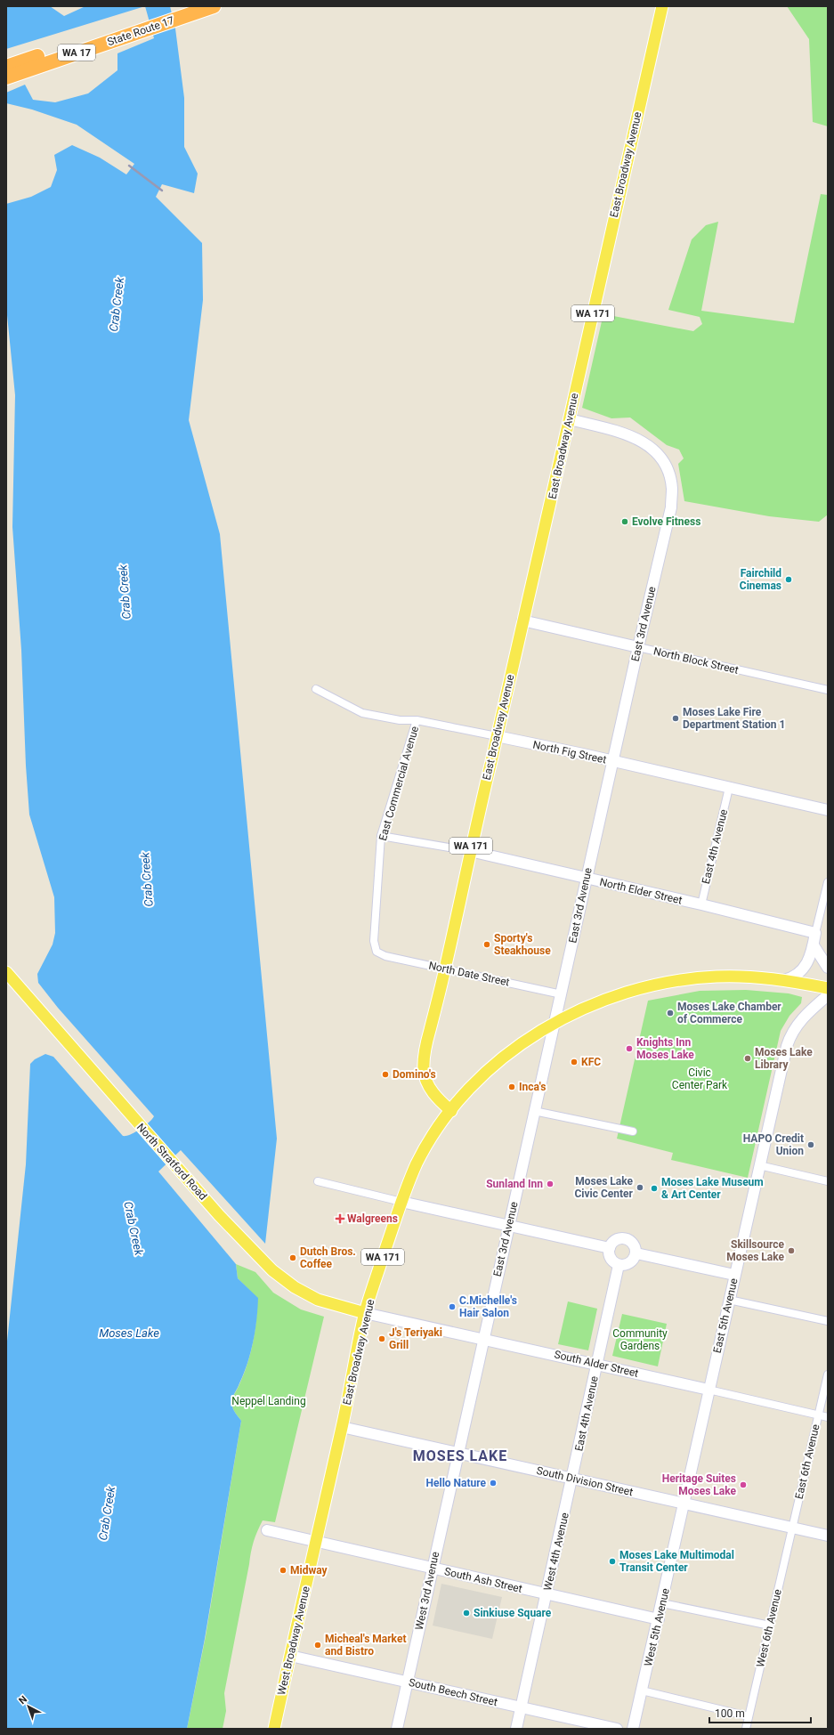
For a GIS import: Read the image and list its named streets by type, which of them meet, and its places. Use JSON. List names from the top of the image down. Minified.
{"streets":{"highway":["State Route 17","WA 17"],"main road":["East Broadway Avenue","WA 171","East 3rd Avenue","North Block Street","North Fig Street","East 4th Avenue","North Elder Street","North Stratford Road","East 5th Avenue","South Alder Street","South Division Street","West 4th Avenue","South Ash Street","West 3rd Avenue","West 5th Avenue","West Broadway Avenue","South Beech Street"],"street":["East Commercial Avenue","North Date Street","East 6th Avenue","West 6th Avenue"]},"crossings":[["East Broadway Avenue","East 3rd Avenue"],["East Broadway Avenue","North Block Street"],["East Broadway Avenue","North Fig Street"],["East Broadway Avenue","North Elder Street"],["East Broadway Avenue","North Date Street"],["East Broadway Avenue","North Stratford Road"],["East Broadway Avenue","South Alder Street"],["East Broadway Avenue","South Division Street"],["East Broadway Avenue","West Broadway Avenue"],["East 3rd Avenue","North Block Street"],["East 3rd Avenue","North Fig Street"],["East 3rd Avenue","North Elder Street"],["East 3rd Avenue","North Date Street"],["East 3rd Avenue","South Alder Street"],["East 3rd Avenue","South Division Street"],["East 3rd Avenue","West 3rd Avenue"],["North Fig Street","East Commercial Avenue"],["North Fig Street","East 4th Avenue"],["East Commercial Avenue","North Elder Street"],["East Commercial Avenue","North Date Street"],["East 4th Avenue","North Elder Street"],["East 4th Avenue","South Alder Street"],["East 4th Avenue","South Division Street"],["East 4th Avenue","West 4th Avenue"],["North Stratford Road","South Alder Street"],["East 5th Avenue","South Alder Street"],["East 5th Avenue","South Division Street"],["East 5th Avenue","West 5th Avenue"],["South Alder Street","East 6th Avenue"],["East 6th Avenue","South Division Street"],["East 6th Avenue","West 6th Avenue"],["South Division Street","West 4th Avenue"],["South Division Street","West 3rd Avenue"],["South Division Street","West 5th Avenue"],["South Division Street","West 6th Avenue"],["South Division Street","West Broadway Avenue"],["West 4th Avenue","South Ash Street"],["West 4th Avenue","South Beech Street"],["South Ash Street","West 3rd Avenue"],["South Ash Street","West 5th Avenue"],["South Ash Street","West Broadway Avenue"],["West 3rd Avenue","South Beech Street"],["West Broadway Avenue","South Beech Street"]],"districts":["MOSES LAKE"],"water":["Crab Creek","Moses Lake"],"parks":["Civic Center Park","Community Gardens","Neppel Landing"],"places":{"other":["Evolve Fitness","Fairchild Cinemas","Moses Lake Fire Department Station 1","Sporty's Steakhouse","Moses Lake Chamber of Commerce","Knights Inn Moses Lake","Moses Lake Library","KFC","Domino's","Inca's","HAPO Credit Union","Sunland Inn","Moses Lake Civic Center","Moses Lake Museum & Art Center","Skillsource Moses Lake","Dutch Bros. Coffee","C.Michelle's Hair Salon","J's Teriyaki Grill","Hello Nature","Heritage Suites Moses Lake","Moses Lake Multimodal Transit Center","Midway","Sinkiuse Square","Micheal's Market and Bistro"],"health":["Walgreens"]},"scale_bar":"100 m","north":"top left"}
